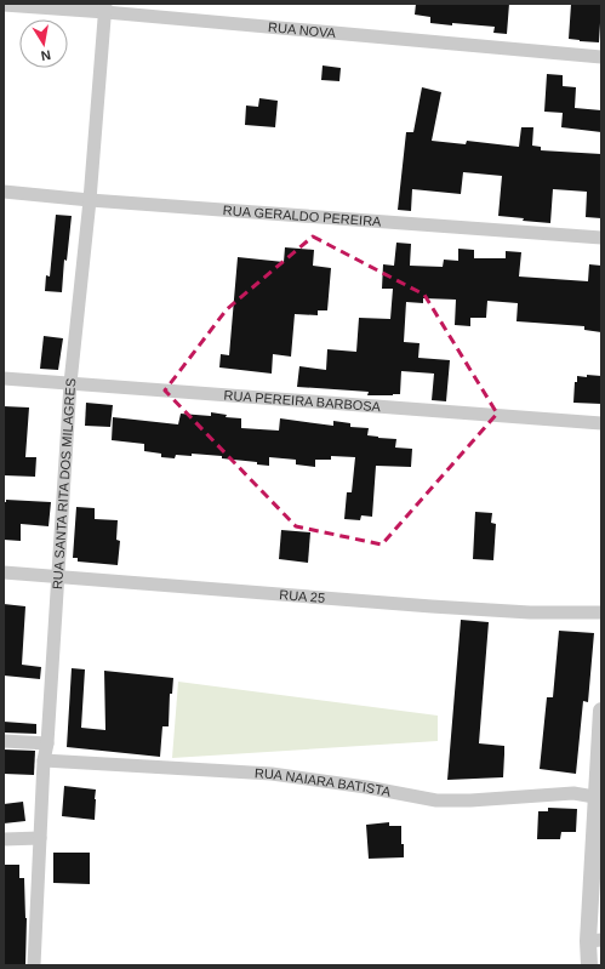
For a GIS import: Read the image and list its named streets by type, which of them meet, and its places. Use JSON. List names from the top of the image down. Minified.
{"streets":{"street":["RUA NOVA","RUA GERALDO PEREIRA","RUA PEREIRA BARBOSA","RUA SANTA RITA DOS MILAGRES","RUA 25","RUA NAIARA BATISTA"]},"crossings":[["RUA NOVA","RUA SANTA RITA DOS MILAGRES"],["RUA GERALDO PEREIRA","RUA SANTA RITA DOS MILAGRES"],["RUA PEREIRA BARBOSA","RUA SANTA RITA DOS MILAGRES"],["RUA SANTA RITA DOS MILAGRES","RUA 25"],["RUA SANTA RITA DOS MILAGRES","RUA NAIARA BATISTA"]],"north":"bottom"}
